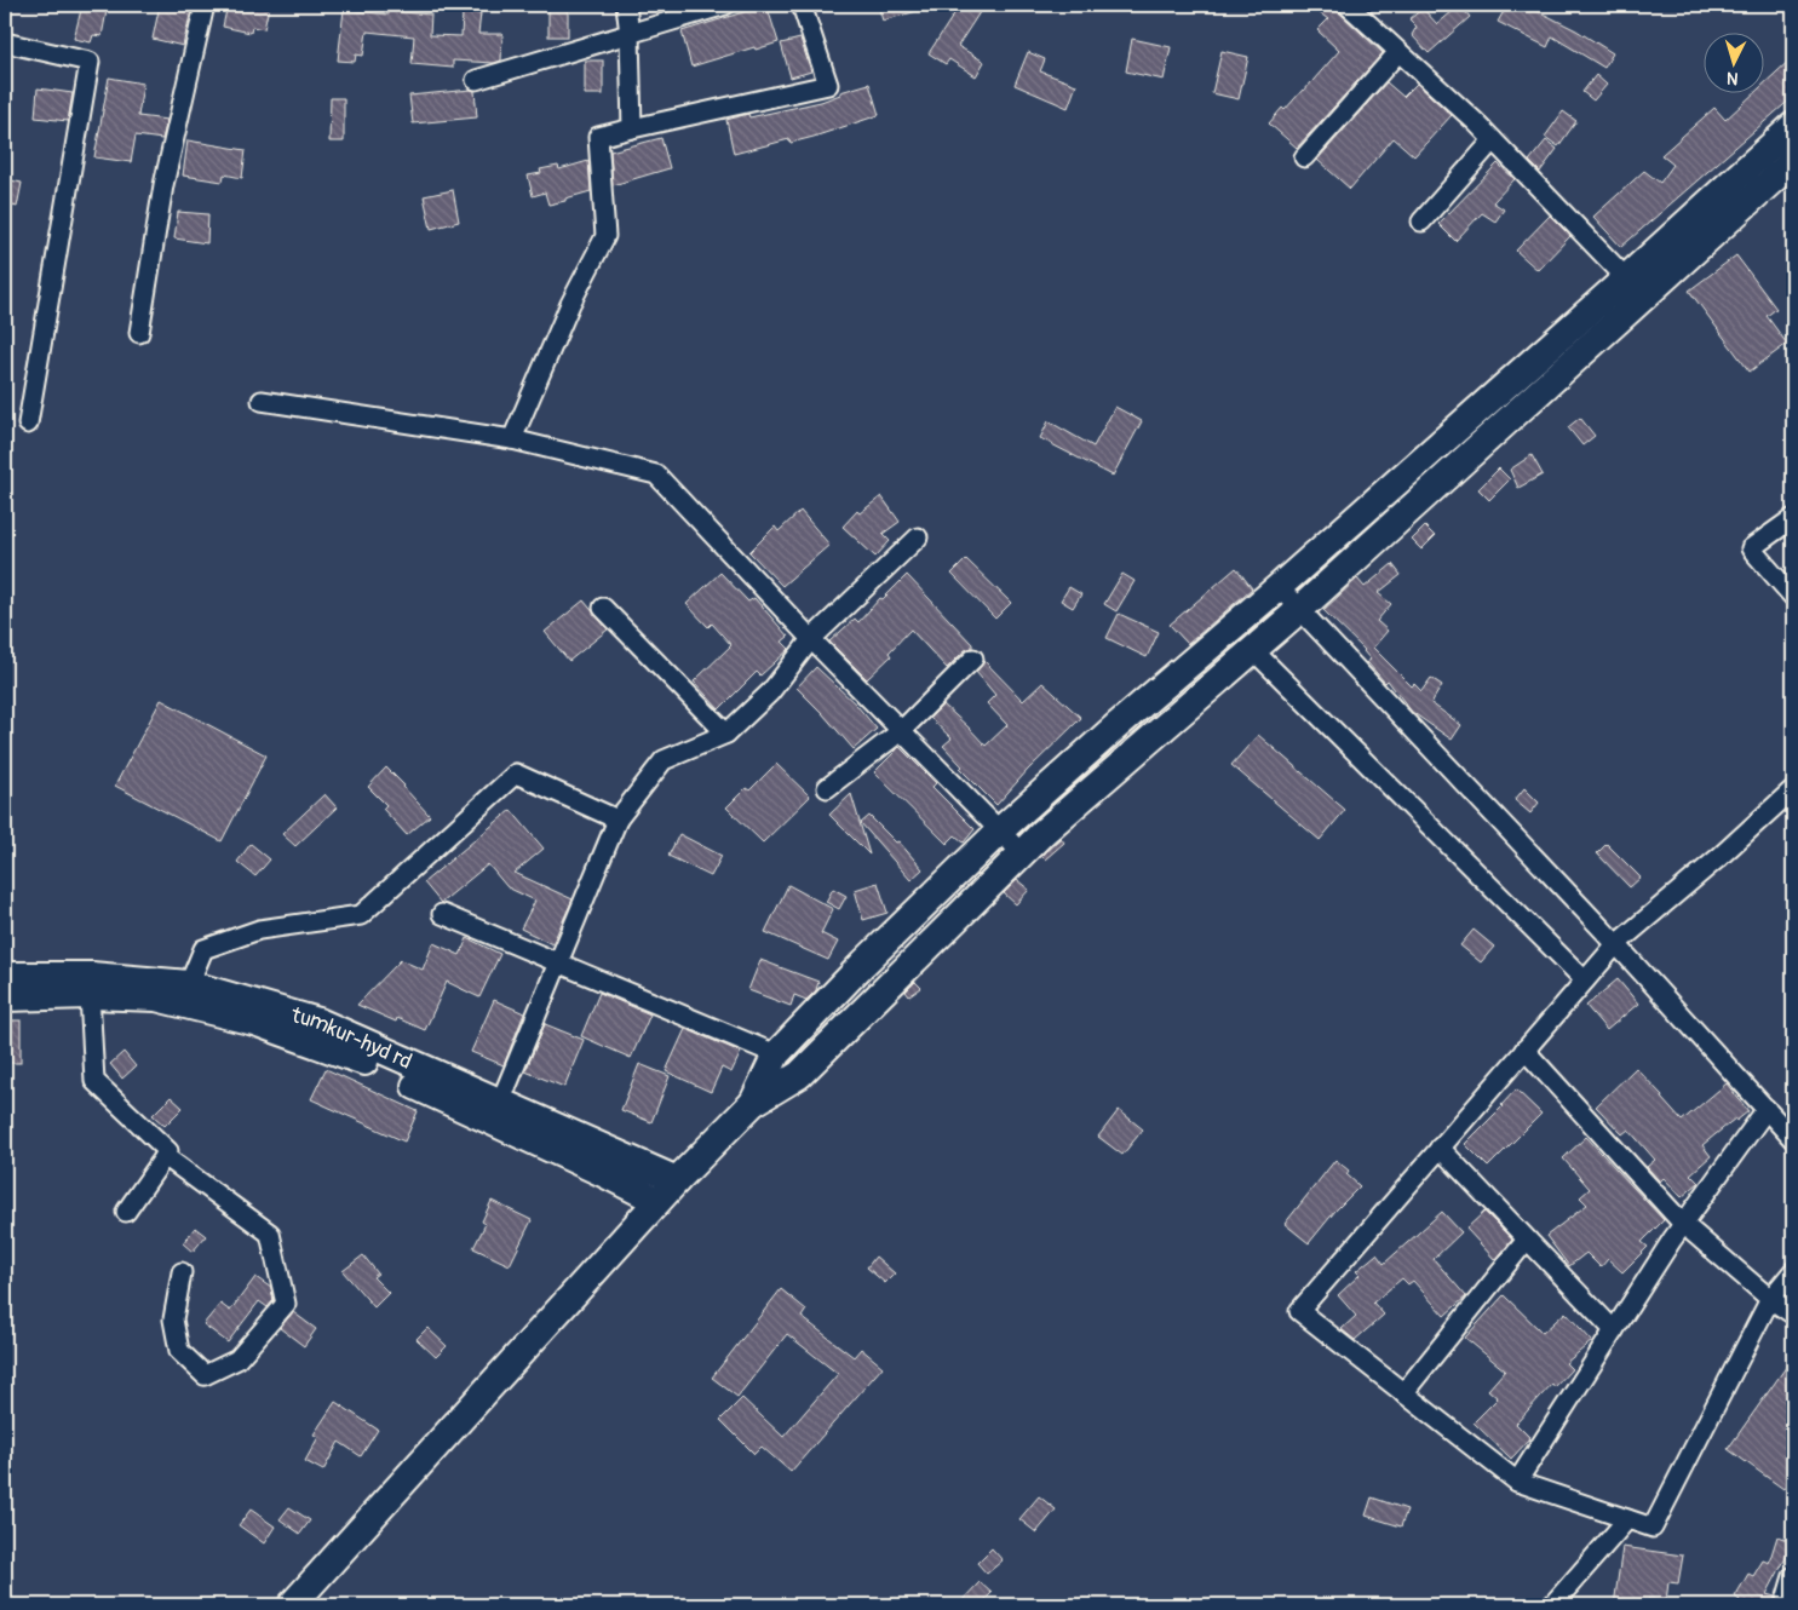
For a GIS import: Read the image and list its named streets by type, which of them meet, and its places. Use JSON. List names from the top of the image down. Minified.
{"streets":{"main road":["tumkur-hyd rd"]},"north":"bottom"}
